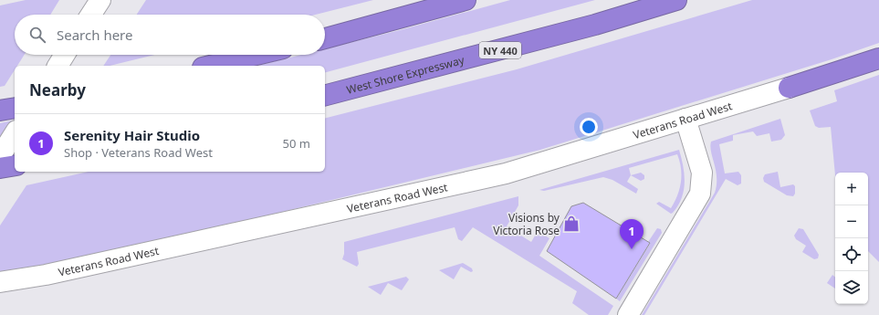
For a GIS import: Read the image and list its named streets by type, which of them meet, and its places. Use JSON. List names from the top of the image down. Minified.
{"streets":{"highway":["NY 440","West Shore Expressway"],"street":["Veterans Road West"]},"places":{"shop":["Visions by Victoria Rose"]},"page":{"search":"Search here","heading":"Nearby","list":[{"mark":"1","name":"Serenity Hair Studio","note":"Shop · Veterans Road West","value":"50 m"}],"map_buttons":["+","−"],"pins":"1"}}
